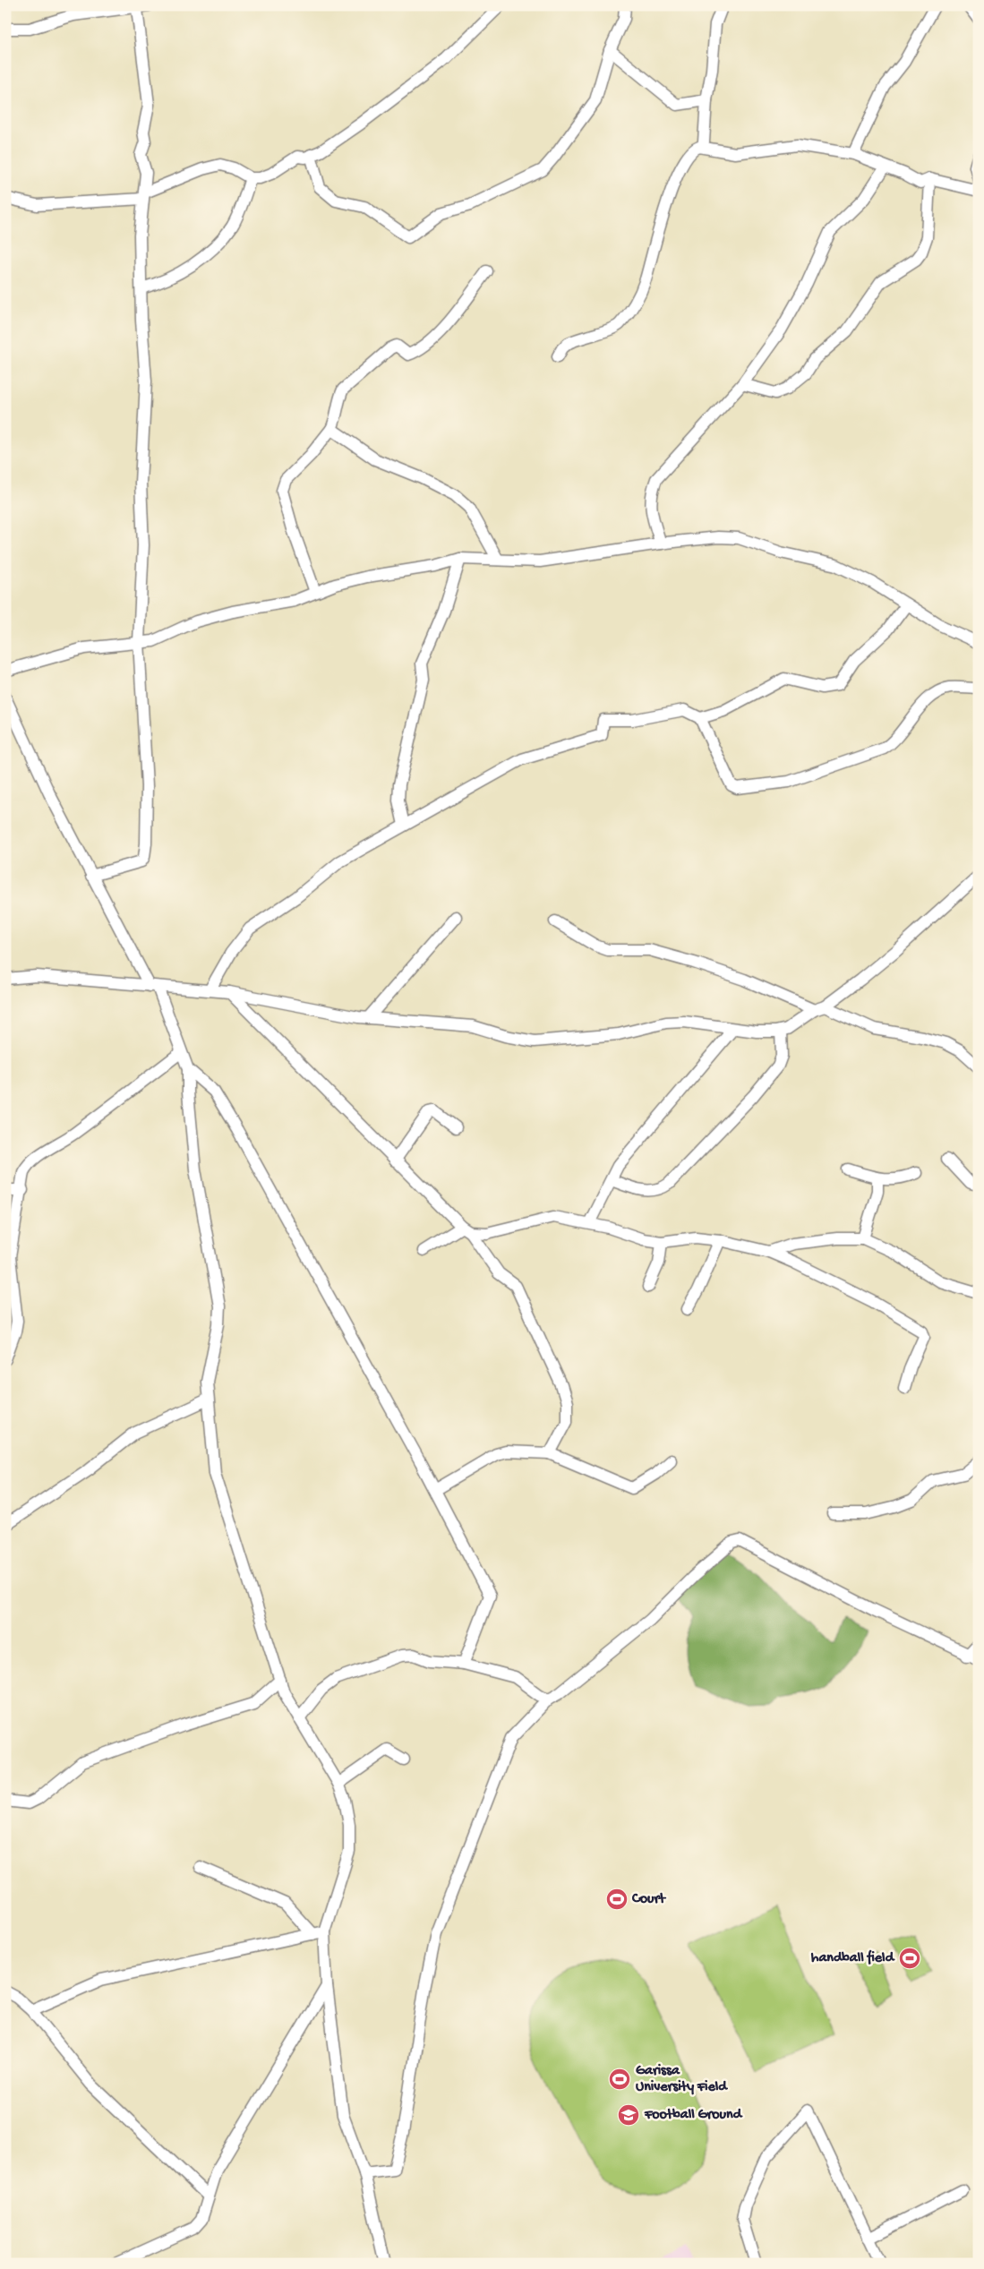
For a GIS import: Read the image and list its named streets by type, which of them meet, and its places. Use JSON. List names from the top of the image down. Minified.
{"places":{"sports":["Court","handball field","Garissa University Field"],"school or university":["Football Ground"]}}
